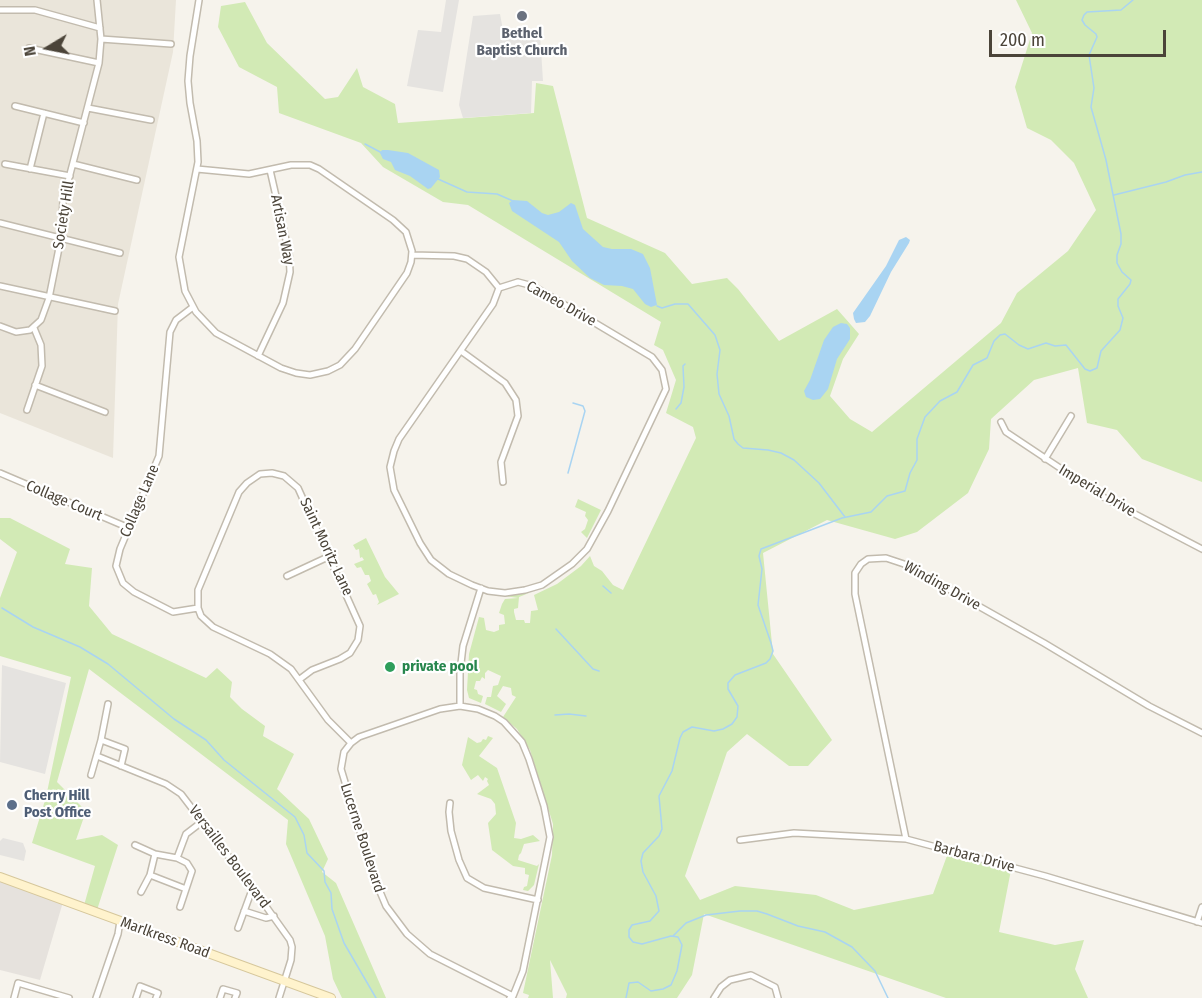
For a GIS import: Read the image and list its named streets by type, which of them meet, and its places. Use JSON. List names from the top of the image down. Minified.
{"streets":{"street":["Society Hill","Artisan Way","Cameo Drive","Imperial Drive","Collage Court","Collage Lane","Saint Moritz Lane","Winding Drive","Lucerne Boulevard","Versailles Boulevard","Barbara Drive","Marlkress Road"]},"crossings":[["Collage Court","Collage Lane"],["Collage Lane","Saint Moritz Lane"],["Winding Drive","Barbara Drive"],["Versailles Boulevard","Marlkress Road"]],"places":["Bethel Baptist Church","private pool","Cherry Hill Post Office"],"scale_bar":"200 m","north":"left"}
